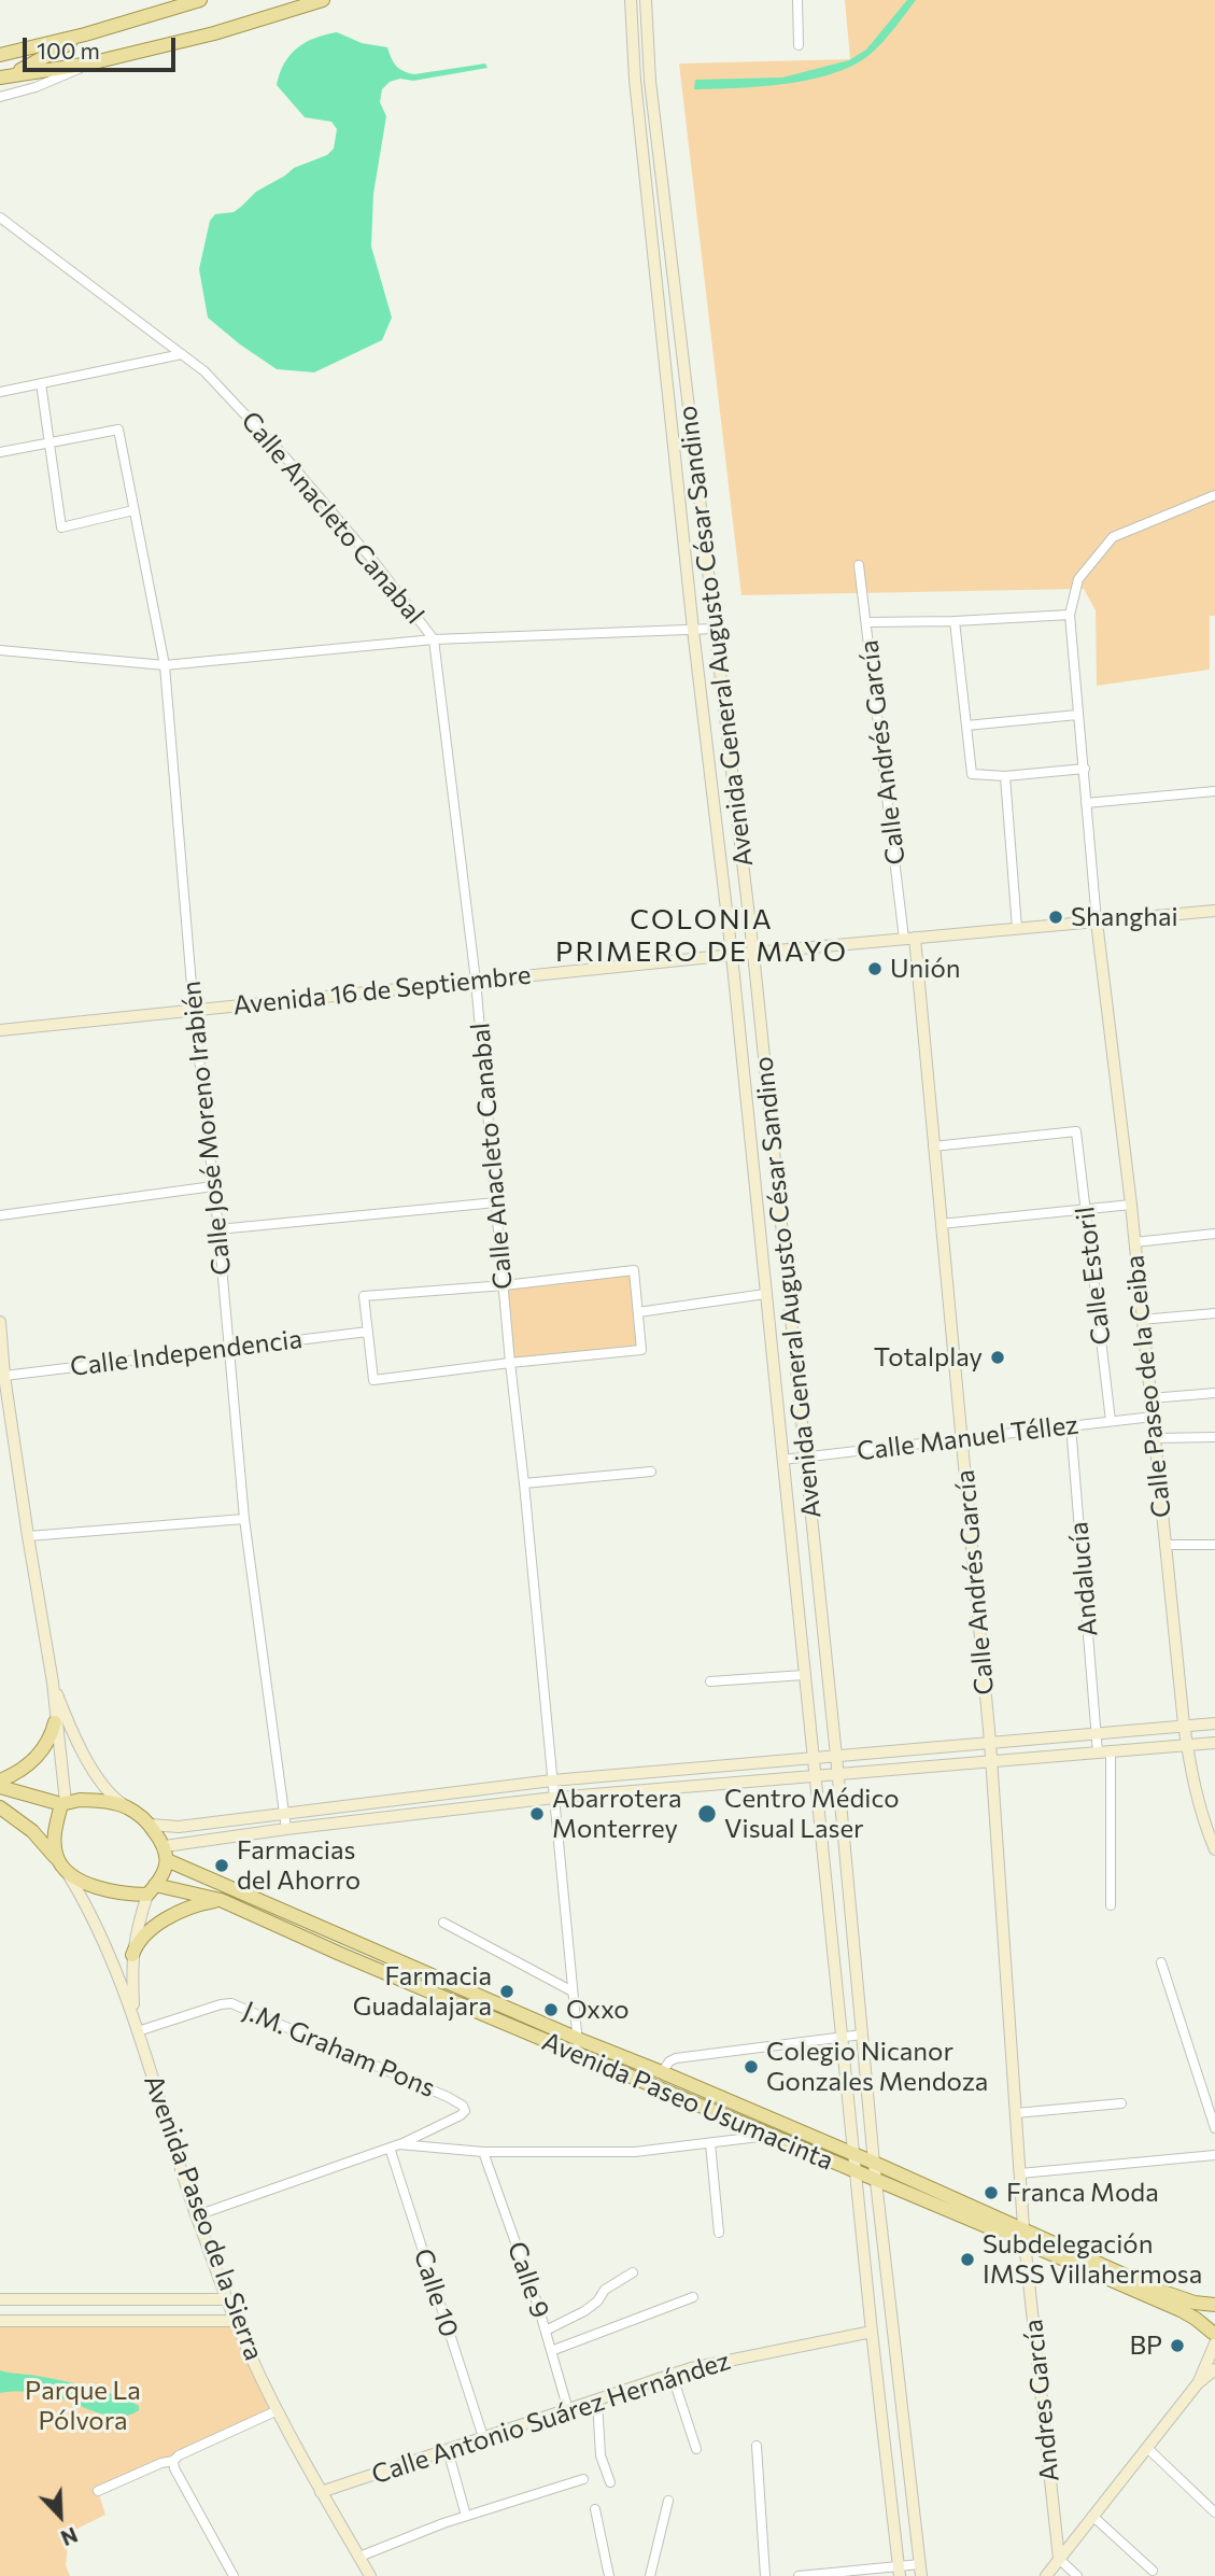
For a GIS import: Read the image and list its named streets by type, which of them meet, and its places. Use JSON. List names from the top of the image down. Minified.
{"streets":{"main road":["Avenida General Augusto César Sandino","Calle Andrés García","Avenida 16 de Septiembre","Calle Paseo de la Ceiba","Avenida Paseo Usumacinta","Avenida Paseo de la Sierra","Andres García","Calle Antonio Suárez Hernández"],"street":["Calle Anacleto Canabal","Calle José Moreno Irabién","Calle Estoril","Calle Independencia","Calle Manuel Téllez","Andalucía","J.M. Graham Pons","Calle 9","Calle 10"]},"crossings":[["Calle Anacleto Canabal","Avenida 16 de Septiembre"],["Calle Anacleto Canabal","Avenida Paseo Usumacinta"],["Avenida General Augusto César Sandino","Avenida 16 de Septiembre"],["Avenida General Augusto César Sandino","Calle Manuel Téllez"],["Avenida General Augusto César Sandino","Avenida Paseo Usumacinta"],["Avenida General Augusto César Sandino","Calle Antonio Suárez Hernández"],["Calle Andrés García","Avenida 16 de Septiembre"],["Calle Andrés García","Calle Estoril"],["Calle Andrés García","Calle Manuel Téllez"],["Calle Andrés García","Avenida Paseo Usumacinta"],["Calle Andrés García","Andres García"],["Avenida 16 de Septiembre","Calle José Moreno Irabién"],["Avenida 16 de Septiembre","Calle Paseo de la Ceiba"],["Calle José Moreno Irabién","Calle Independencia"],["Calle Estoril","Calle Manuel Téllez"],["Calle Paseo de la Ceiba","Calle Manuel Téllez"],["Calle Manuel Téllez","Andalucía"],["J.M. Graham Pons","Avenida Paseo de la Sierra"],["Avenida Paseo Usumacinta","Avenida Paseo de la Sierra"],["Avenida Paseo Usumacinta","Andres García"],["Avenida Paseo de la Sierra","Calle Antonio Suárez Hernández"],["Calle 9","Calle Antonio Suárez Hernández"],["Calle 10","Calle Antonio Suárez Hernández"]],"districts":["COLONIA PRIMERO DE MAYO"],"parks":["Parque La Pólvora"],"places":["Shanghai","Unión","Totalplay","Abarrotera Monterrey","Centro Médico Visual Laser","Farmacias del Ahorro","Farmacia Guadalajara","Oxxo","Colegio Nicanor Gonzales Mendoza","Franca Moda","Subdelegación IMSS Villahermosa","BP"],"scale_bar":"100 m","north":"bottom right"}
